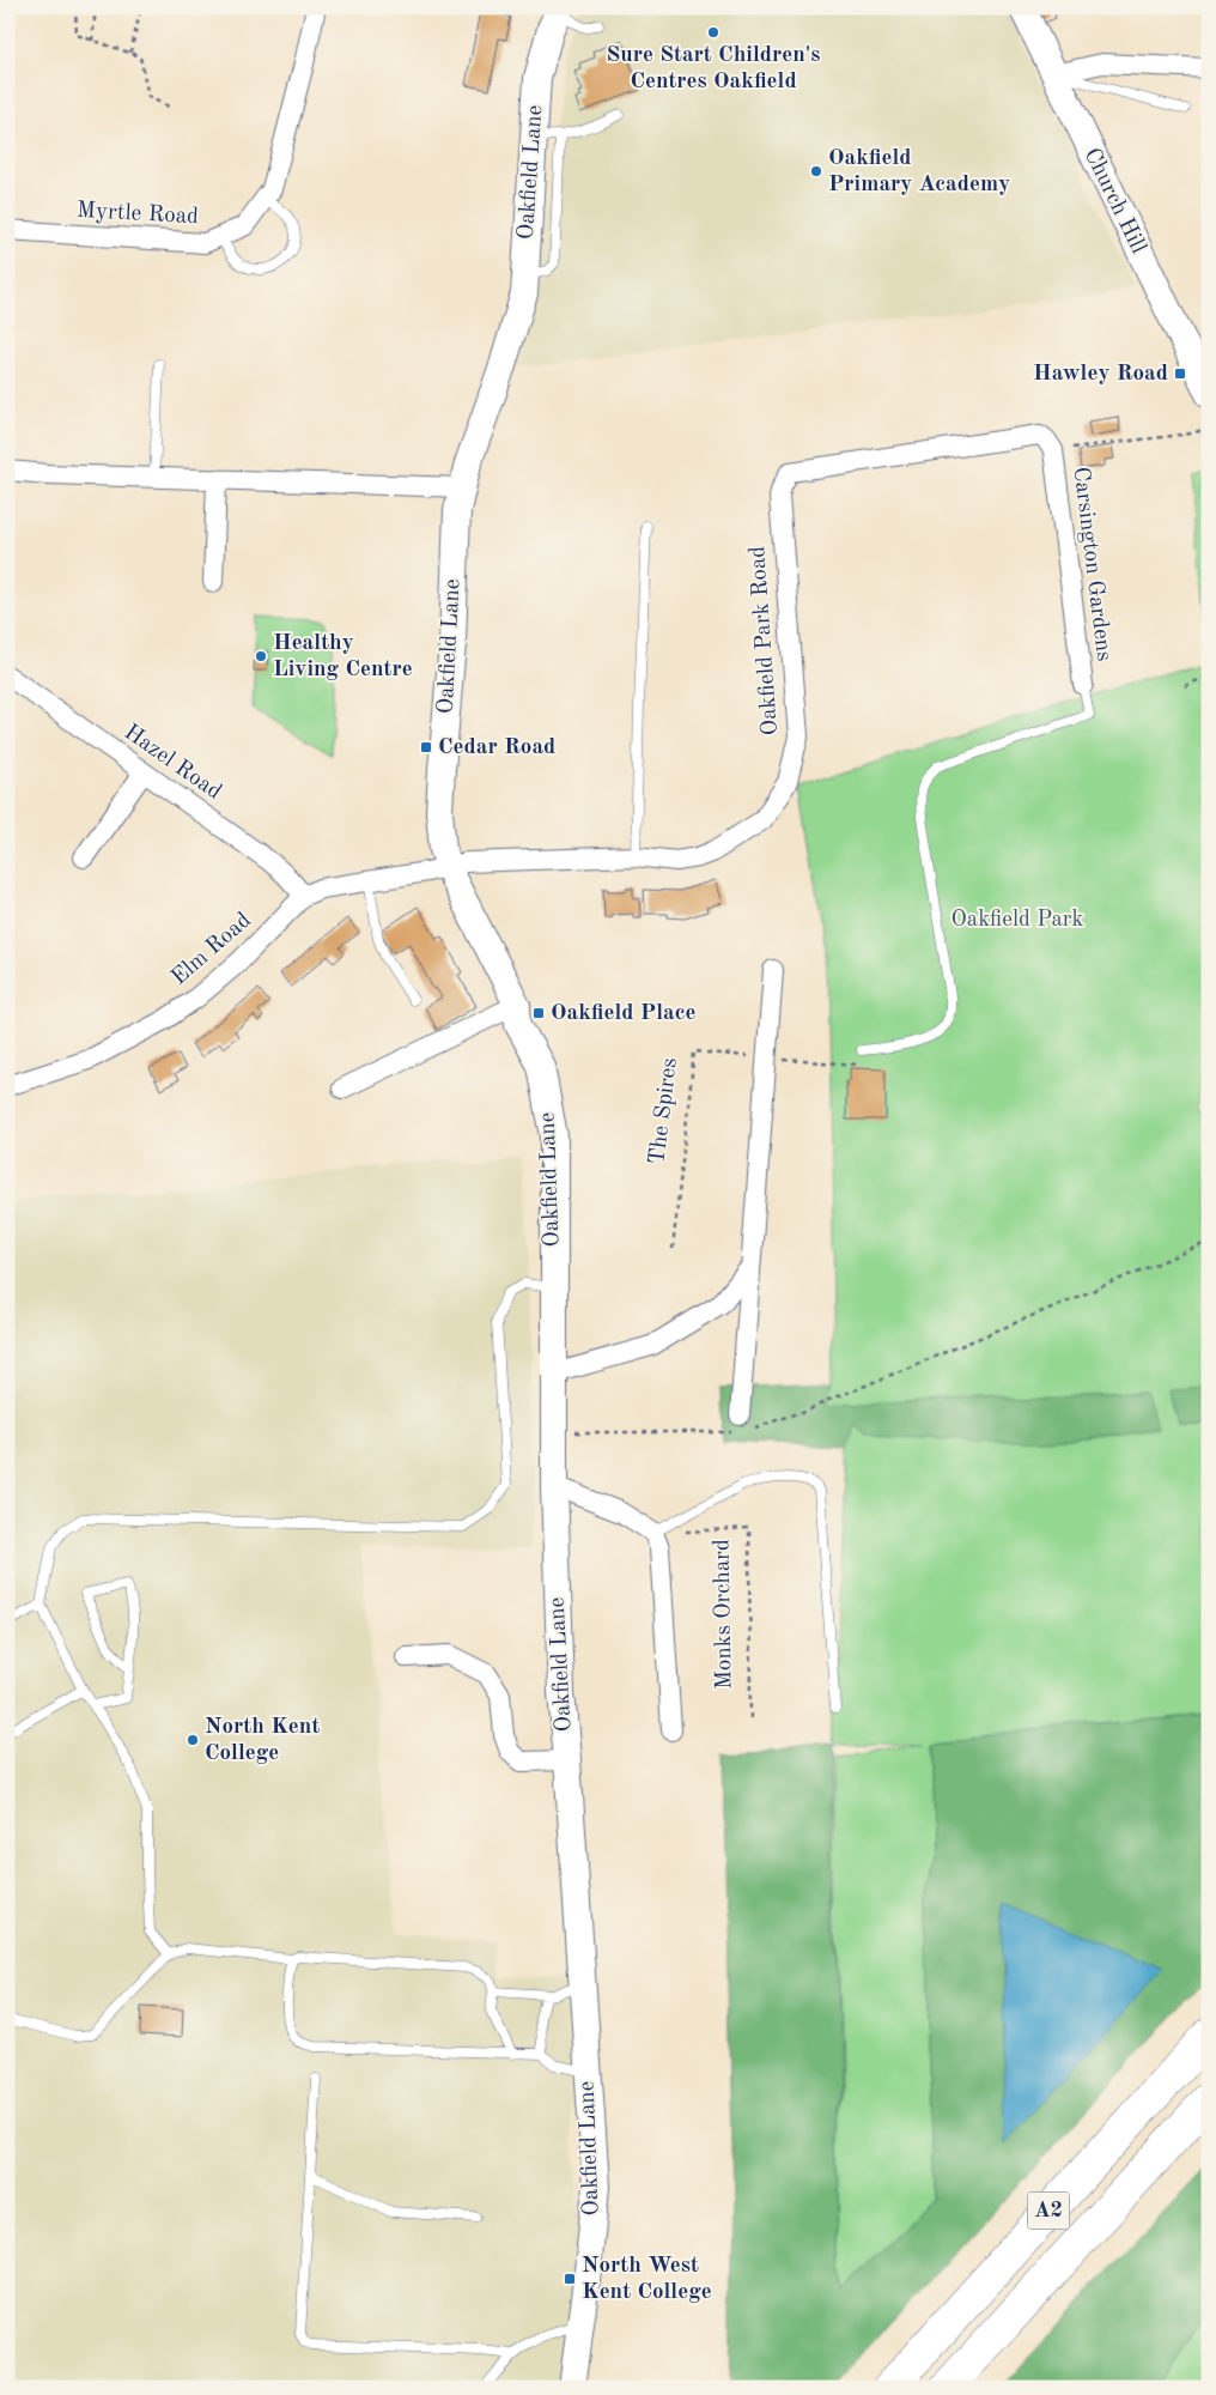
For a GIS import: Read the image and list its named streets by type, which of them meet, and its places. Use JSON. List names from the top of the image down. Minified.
{"streets":{"highway":["A2"],"street":["Oakfield Lane","Church Hill","Myrtle Road","Carsington Gardens","Oakfield Park Road","Hazel Road","Elm Road"],"path":["The Spires","Monks Orchard"]},"crossings":[["Oakfield Lane","Oakfield Park Road"],["Oakfield Lane","Elm Road"],["Carsington Gardens","Oakfield Park Road"],["Oakfield Park Road","Elm Road"],["Hazel Road","Elm Road"]],"parks":["Oakfield Park"],"places":{"other":["Sure Start Children's Centres Oakfield","Oakfield Primary Academy","Healthy Living Centre","North Kent College"],"transit":["Hawley Road","Cedar Road","Oakfield Place","North West Kent College"]}}
